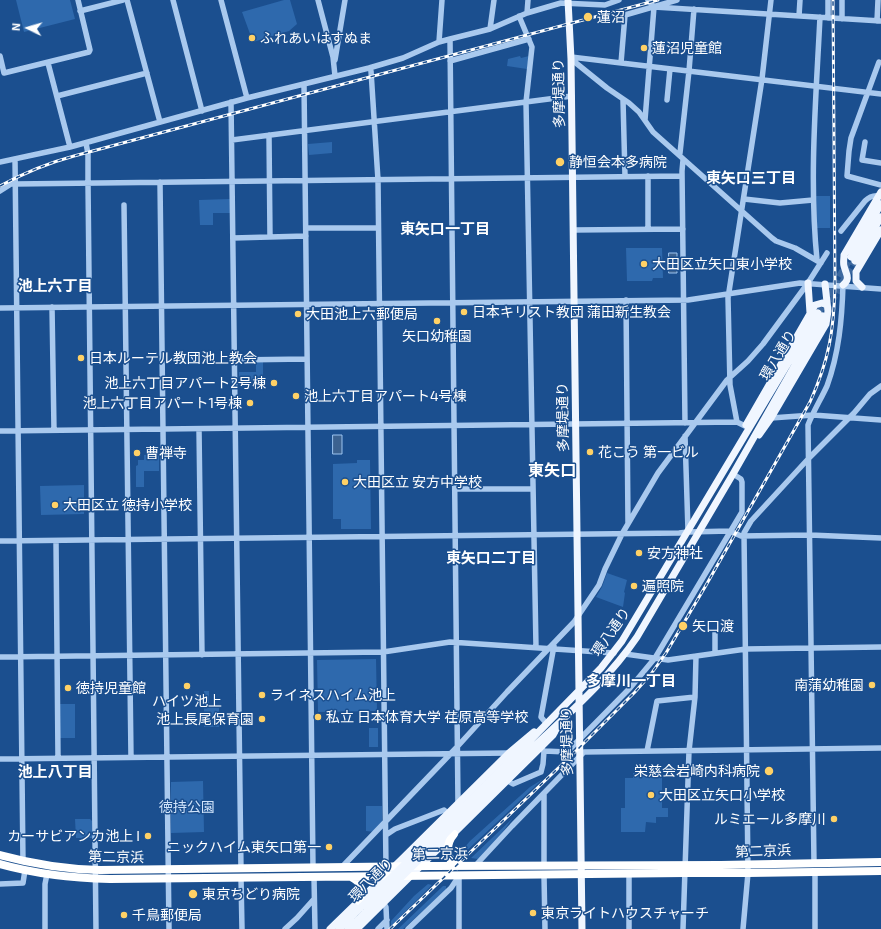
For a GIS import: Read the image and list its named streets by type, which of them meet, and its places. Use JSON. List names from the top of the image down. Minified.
{"streets":{"highway":["第二京浜"],"main road":["多摩堤通り","環八通り"]},"crossings":[["多摩堤通り","環八通り"],["多摩堤通り","第二京浜"]],"districts":["東矢口三丁目","東矢口一丁目","池上六丁目","東矢口","東矢口二丁目","多摩川一丁目","池上八丁目"],"parks":["徳持公園"],"places":["蓮沼","ふれあいはすぬま","蓮沼児童館","静恒会本多病院","大田区立矢口東小学校","日本キリスト教団 蒲田新生教会","大田池上六郵便局","矢口幼稚園","日本ルーテル教団池上教会","池上六丁目アパート2号棟","池上六丁目アパート4号棟","池上六丁目アパート1号棟","花こう 第一ビル","曹禅寺","大田区立 安方中学校","大田区立 徳持小学校","安方神社","遍照院","矢口渡","南蒲幼稚園","ハイツ池上","徳持児童館","ライネスハイム池上","私立 日本体育大学 荏原高等学校","池上長尾保育園","栄慈会岩崎内科病院","大田区立矢口小学校","ルミエール多摩川","カーサビアンカ池上 I","ニックハイム東矢口第一","東京ちどり病院","東京ライトハウスチャーチ","千鳥郵便局"],"north":"left"}
